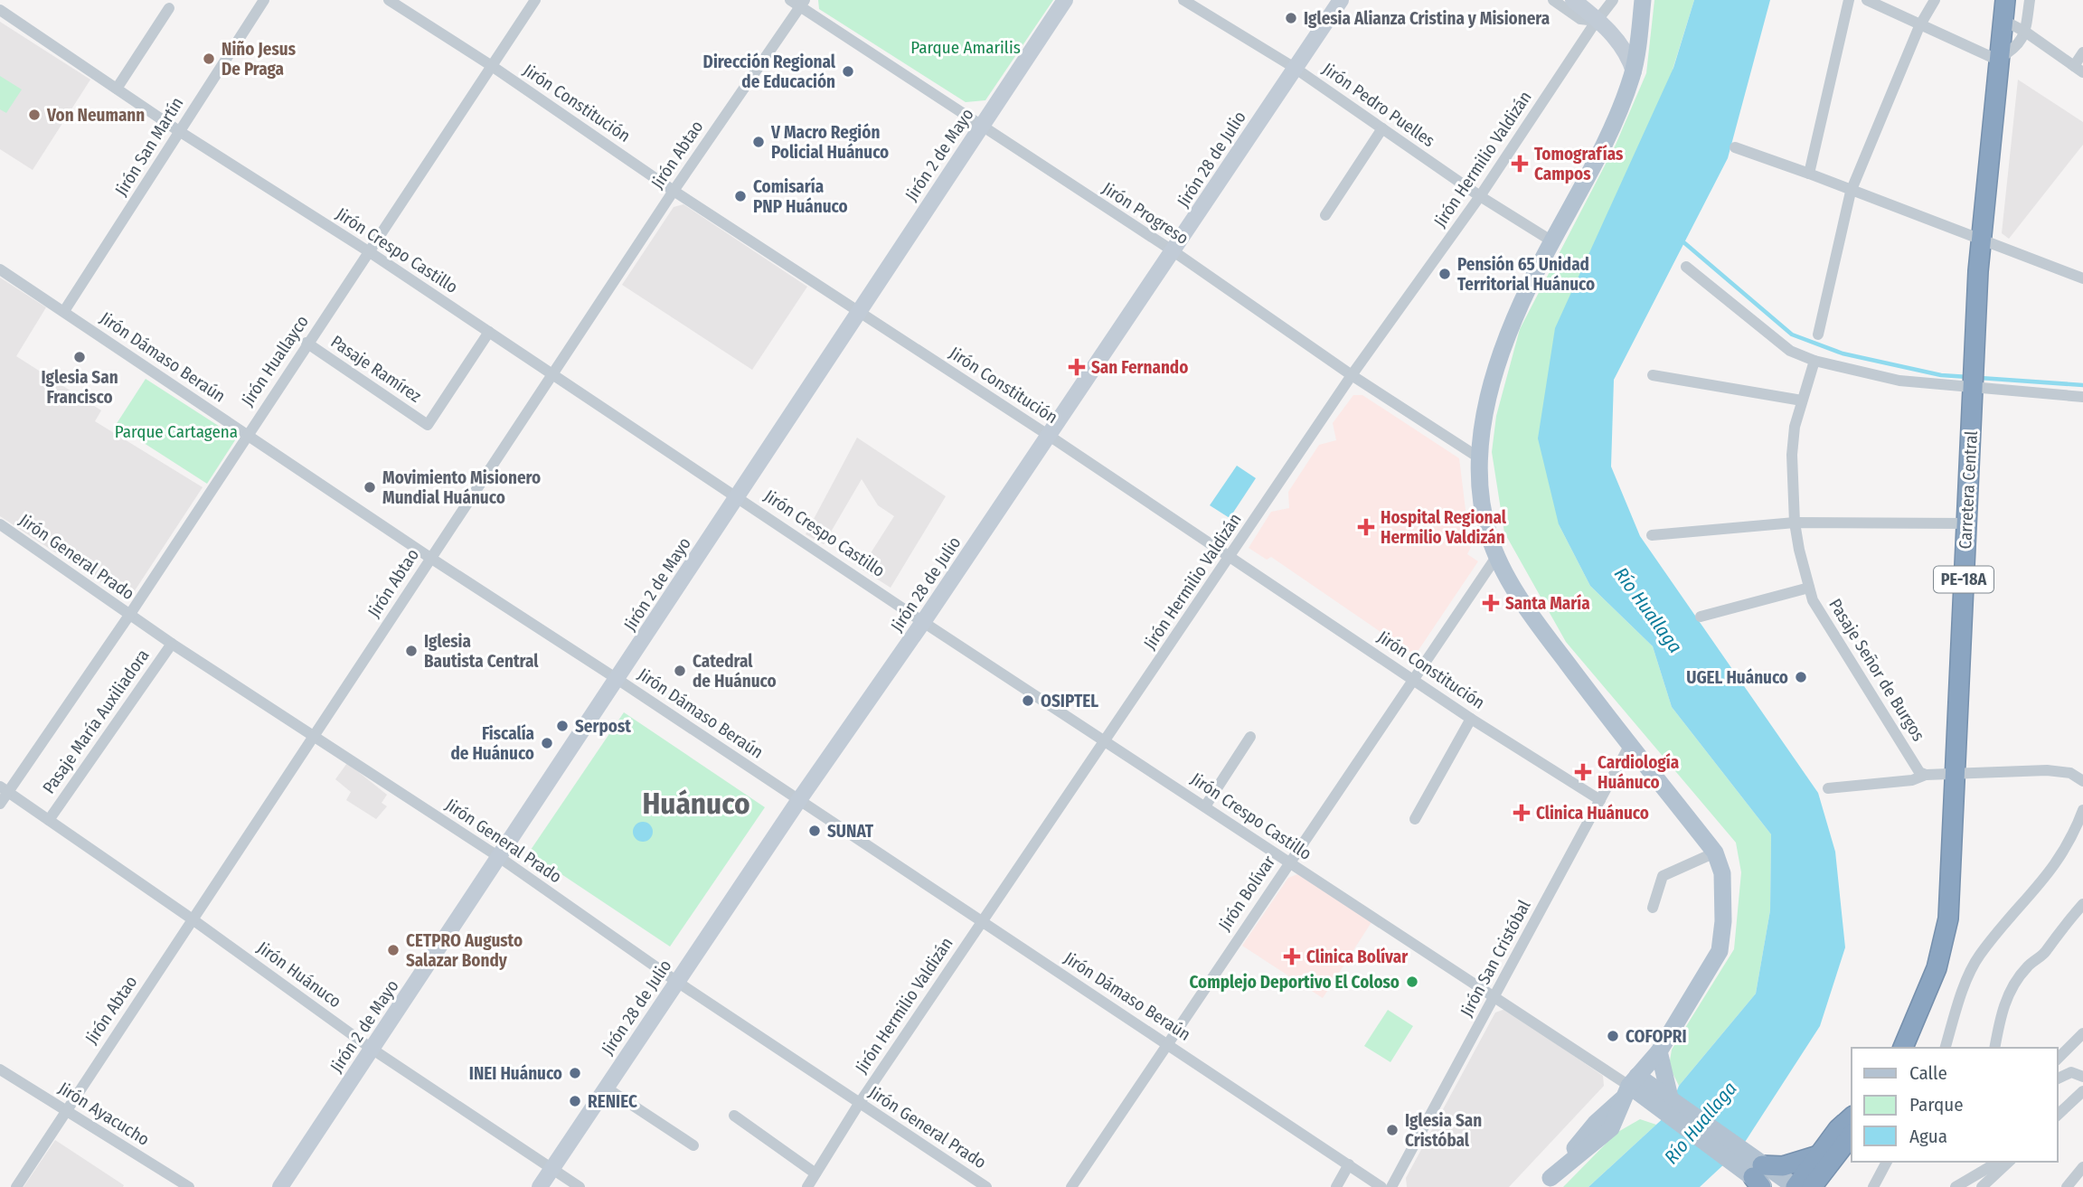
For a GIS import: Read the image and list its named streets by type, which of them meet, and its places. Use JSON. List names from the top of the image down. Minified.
{"streets":{"highway":["Carretera Central","PE-18A"],"street":["Jirón Constitución","Jirón Pedro Puelles","Jirón San Martín","Jirón Abtao","Jirón 2 de Mayo","Jirón 28 de Julio","Jirón Hermilio Valdizán","Jirón Progreso","Jirón Crespo Castillo","Jirón Dámaso Beraún","Jirón Huallayco","Pasaje Ramírez","Jirón General Prado","Pasaje Señor de Burgos","Pasaje María Auxiliadora","Jirón Bolívar","Jirón San Cristóbal","Jirón Huánuco","Jirón Ayacucho"]},"crossings":[["Jirón Constitución","Jirón Abtao"],["Jirón Constitución","Jirón 2 de Mayo"],["Jirón Constitución","Jirón 28 de Julio"],["Jirón Constitución","Jirón Hermilio Valdizán"],["Jirón Constitución","Jirón Huallayco"],["Jirón Constitución","Jirón Bolívar"],["Jirón Constitución","Jirón San Cristóbal"],["Jirón Pedro Puelles","Jirón 28 de Julio"],["Jirón Pedro Puelles","Jirón Hermilio Valdizán"],["Jirón San Martín","Jirón Crespo Castillo"],["Jirón San Martín","Jirón Dámaso Beraún"],["Jirón Abtao","Jirón Progreso"],["Jirón Abtao","Jirón Crespo Castillo"],["Jirón Abtao","Jirón Dámaso Beraún"],["Jirón Abtao","Jirón General Prado"],["Jirón Abtao","Jirón Huánuco"],["Jirón Abtao","Jirón Ayacucho"],["Jirón 2 de Mayo","Jirón Progreso"],["Jirón 2 de Mayo","Jirón Crespo Castillo"],["Jirón 2 de Mayo","Jirón Dámaso Beraún"],["Jirón 2 de Mayo","Jirón General Prado"],["Jirón 2 de Mayo","Jirón Huánuco"],["Jirón 28 de Julio","Jirón Progreso"],["Jirón 28 de Julio","Jirón Crespo Castillo"],["Jirón 28 de Julio","Jirón Dámaso Beraún"],["Jirón 28 de Julio","Jirón General Prado"],["Jirón 28 de Julio","Jirón Huánuco"],["Jirón Hermilio Valdizán","Jirón Progreso"],["Jirón Hermilio Valdizán","Jirón Crespo Castillo"],["Jirón Hermilio Valdizán","Jirón Dámaso Beraún"],["Jirón Hermilio Valdizán","Jirón General Prado"],["Jirón Crespo Castillo","Jirón Huallayco"],["Jirón Crespo Castillo","Pasaje Ramírez"],["Jirón Crespo Castillo","Jirón Bolívar"],["Jirón Crespo Castillo","Jirón San Cristóbal"],["Jirón Dámaso Beraún","Jirón Huallayco"],["Jirón Dámaso Beraún","Jirón Bolívar"],["Jirón Huallayco","Pasaje Ramírez"],["Jirón Huallayco","Jirón General Prado"],["Jirón Huallayco","Jirón Huánuco"],["Jirón General Prado","Pasaje María Auxiliadora"],["Pasaje María Auxiliadora","Jirón Huánuco"]],"districts":["Huánuco"],"water":["Río Huallaga"],"parks":["Parque Amarilis","Parque Cartagena"],"places":{"other":["Iglesia Alianza Cristina y Misionera","Niño Jesus De Praga","Dirección Regional de Educación","Von Neumann","V Macro Región Policial Huánuco","Comisaría PNP Huánuco","Pensión 65 Unidad Territorial Huánuco","Iglesia San Francisco","Movimiento Misionero Mundial Huánuco","Iglesia Bautista Central","Catedral de Huánuco","UGEL Huánuco","OSIPTEL","Serpost","Fiscalía de Huánuco","SUNAT","CETPRO Augusto Salazar Bondy","Complejo Deportivo El Coloso","COFOPRI","INEI Huánuco","RENIEC","Iglesia San Cristóbal"],"health":["Tomografías Campos","San Fernando","Hospital Regional Hermilio Valdizán","Santa María","Cardiología Huánuco","Clinica Huánuco","Clinica Bolívar"]},"legend":["Calle","Parque","Agua"]}
